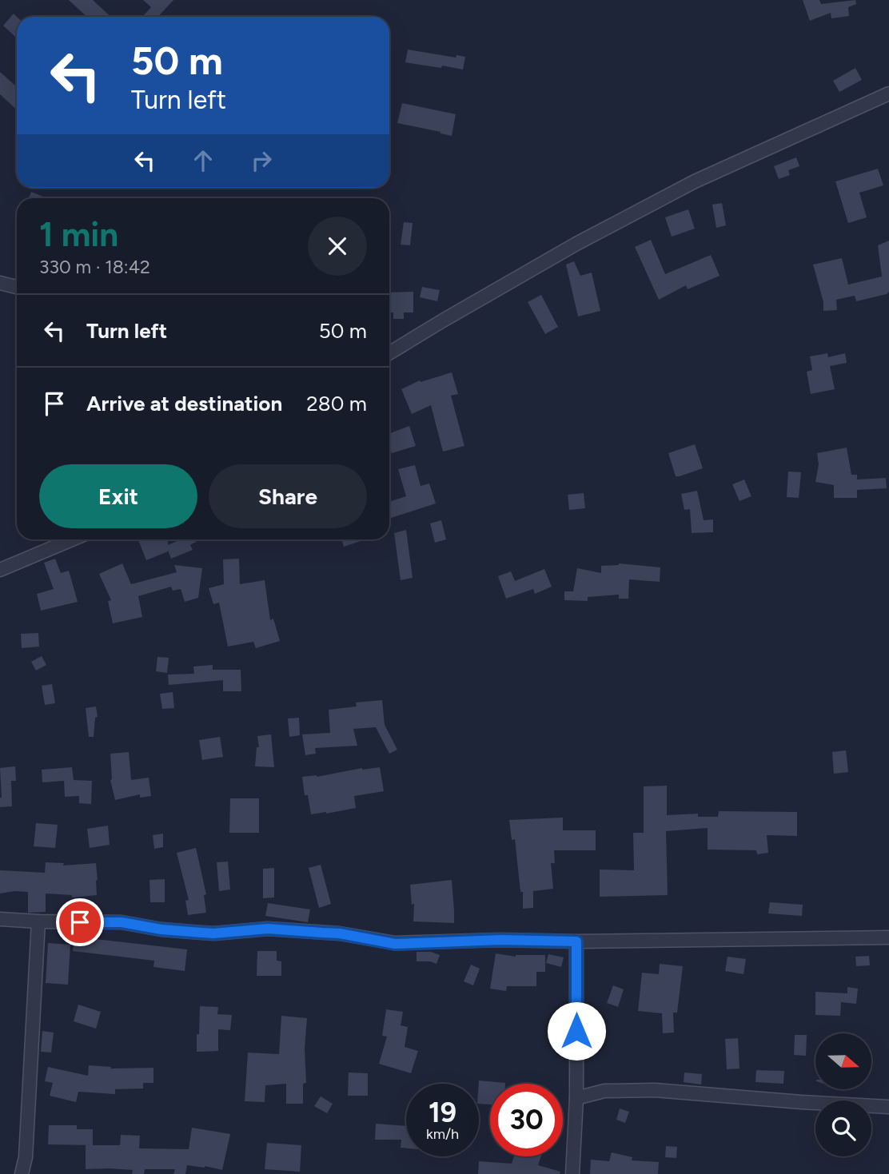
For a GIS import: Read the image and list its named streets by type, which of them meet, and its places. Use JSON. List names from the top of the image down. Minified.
{"north":"right","page":{"turn":["50 m","Turn left"],"heading":["1 min","330 m · 18:42"],"list":[{"name":"Turn left","value":"50 m"},{"name":"Arrive at destination","value":"280 m"}],"buttons":["Exit","Share"],"speed":"19 km/h","limit":"30"}}
